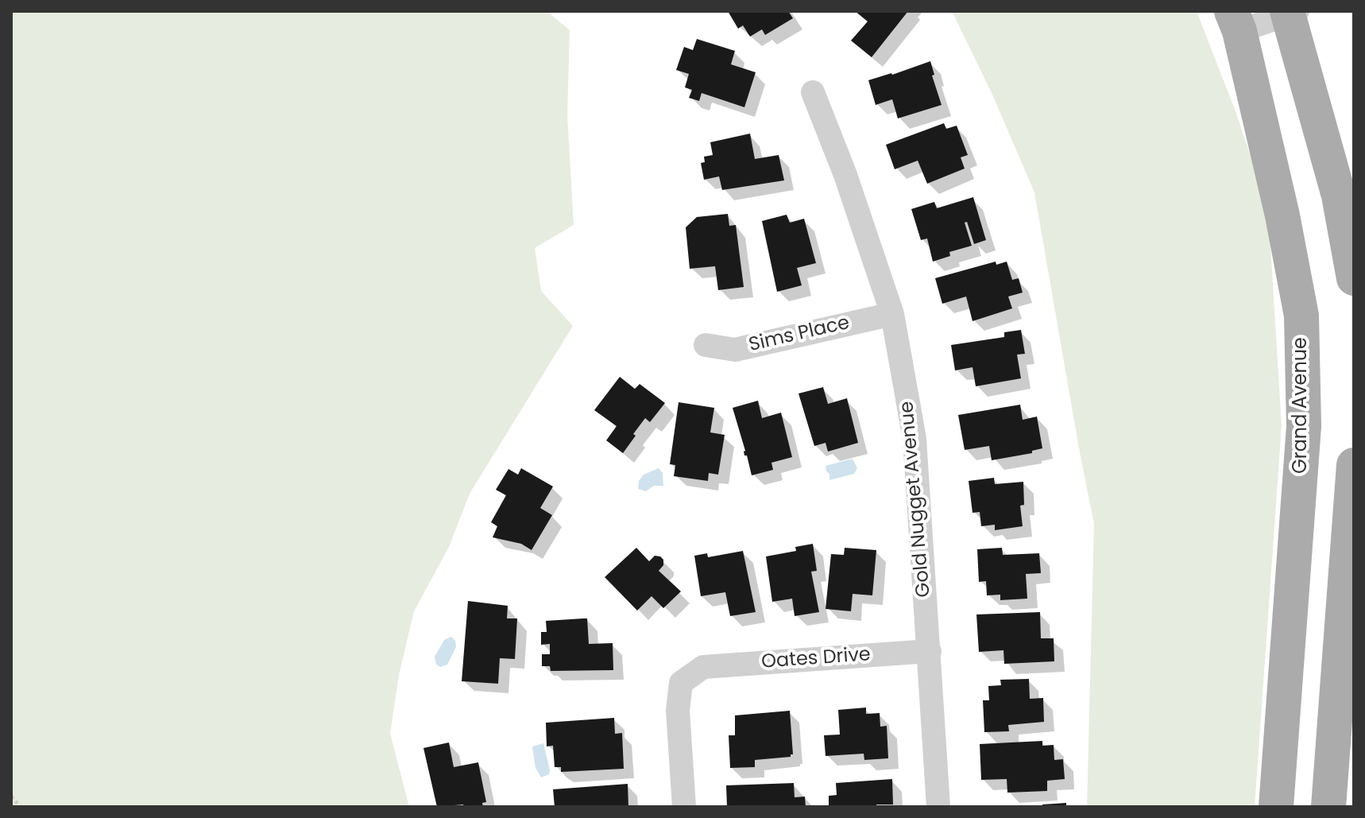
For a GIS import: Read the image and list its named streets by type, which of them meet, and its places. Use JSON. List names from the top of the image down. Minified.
{"streets":{"main road":["Grand Avenue"],"street":["Sims Place","Gold Nugget Avenue","Oates Drive"]},"crossings":[["Sims Place","Gold Nugget Avenue"],["Gold Nugget Avenue","Oates Drive"]]}
